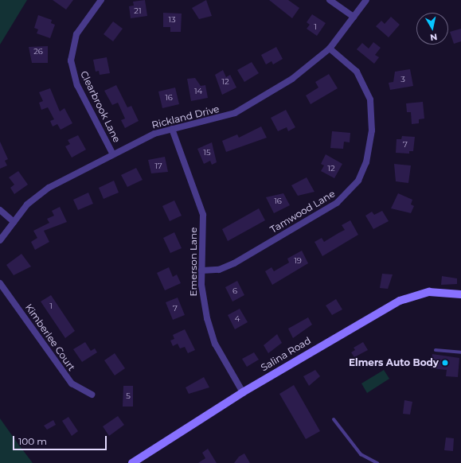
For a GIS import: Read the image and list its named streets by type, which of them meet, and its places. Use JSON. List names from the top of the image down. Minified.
{"streets":{"street":["Clearbrook Lane","Rickland Drive","Tamwood Lane","Emerson Lane","Kimberlee Court","Salina Road"]},"crossings":[["Clearbrook Lane","Rickland Drive"],["Rickland Drive","Tamwood Lane"],["Rickland Drive","Emerson Lane"],["Tamwood Lane","Emerson Lane"],["Emerson Lane","Salina Road"]],"places":["Elmers Auto Body"],"house_numbers":["21","13","1","26","3","12","14","16","7","15","17","12","16","19","6","1","7","4","5"],"scale_bar":"100 m","north":"bottom"}
